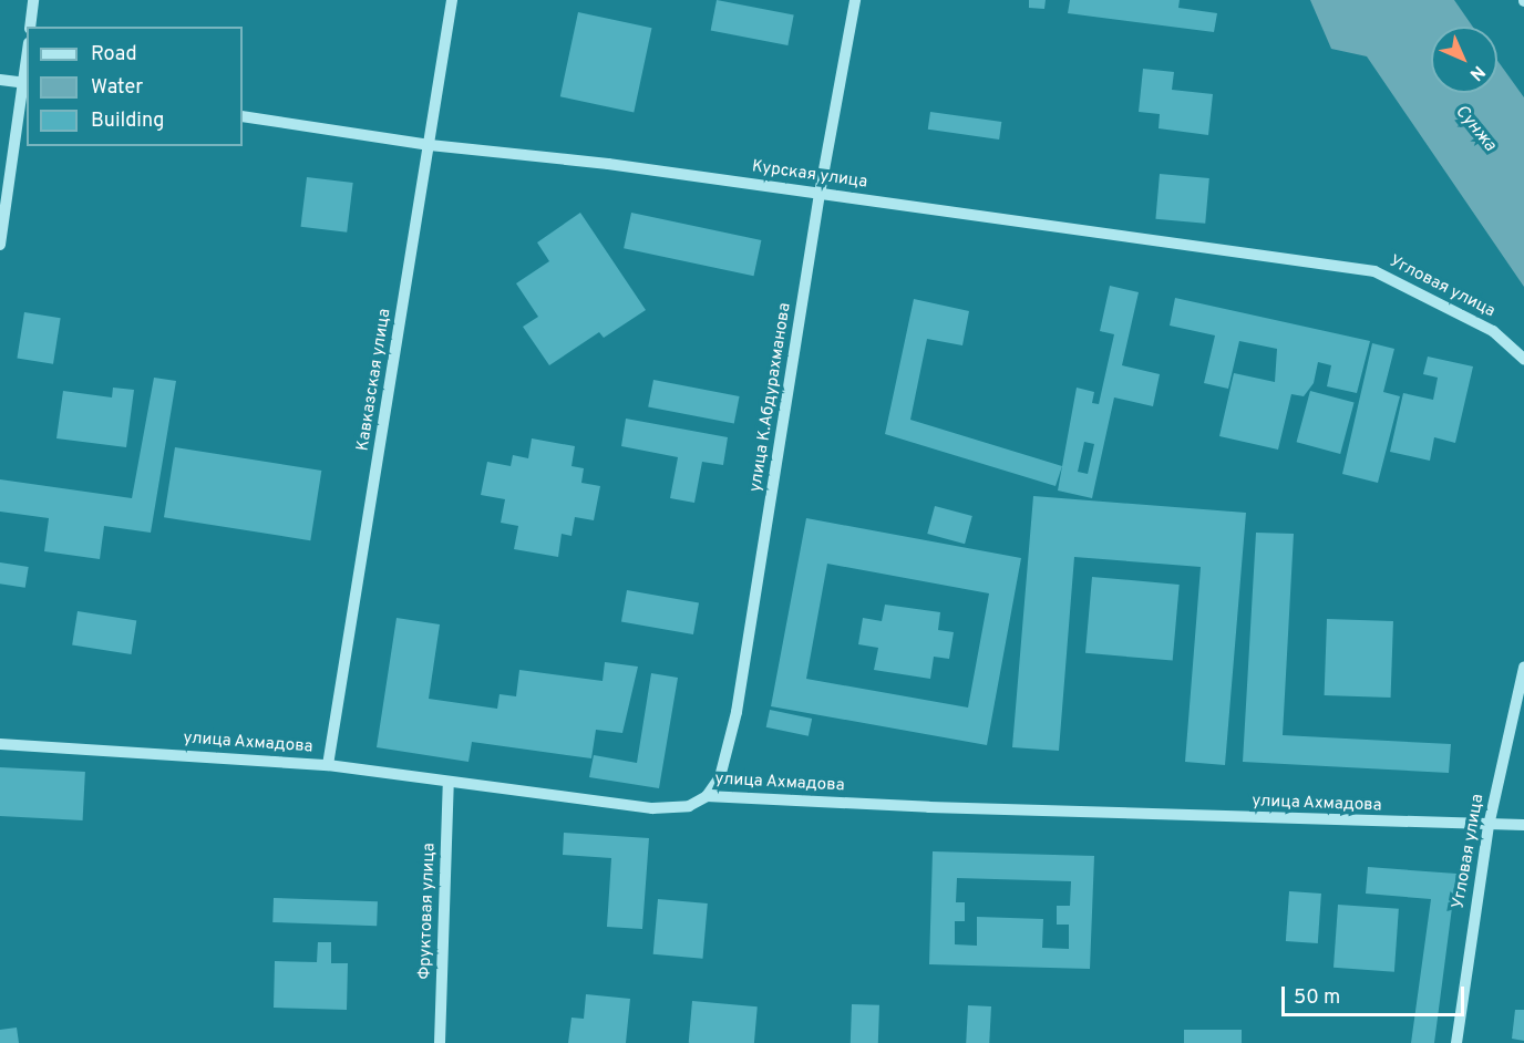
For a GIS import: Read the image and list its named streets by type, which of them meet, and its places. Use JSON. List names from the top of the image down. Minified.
{"streets":{"street":["Курская улица","Угловая улица","Кавказская улица","улица К.Абдурахманова","улица Ахмадова","Фруктовая улица"]},"crossings":[["Курская улица","Угловая улица"],["Курская улица","Кавказская улица"],["Курская улица","улица К.Абдурахманова"],["Угловая улица","улица Ахмадова"],["Кавказская улица","улица Ахмадова"],["улица К.Абдурахманова","улица Ахмадова"],["улица Ахмадова","Фруктовая улица"]],"water":["Сунжа"],"legend":["Road","Water","Building"],"scale_bar":"50 m","north":"bottom right"}
